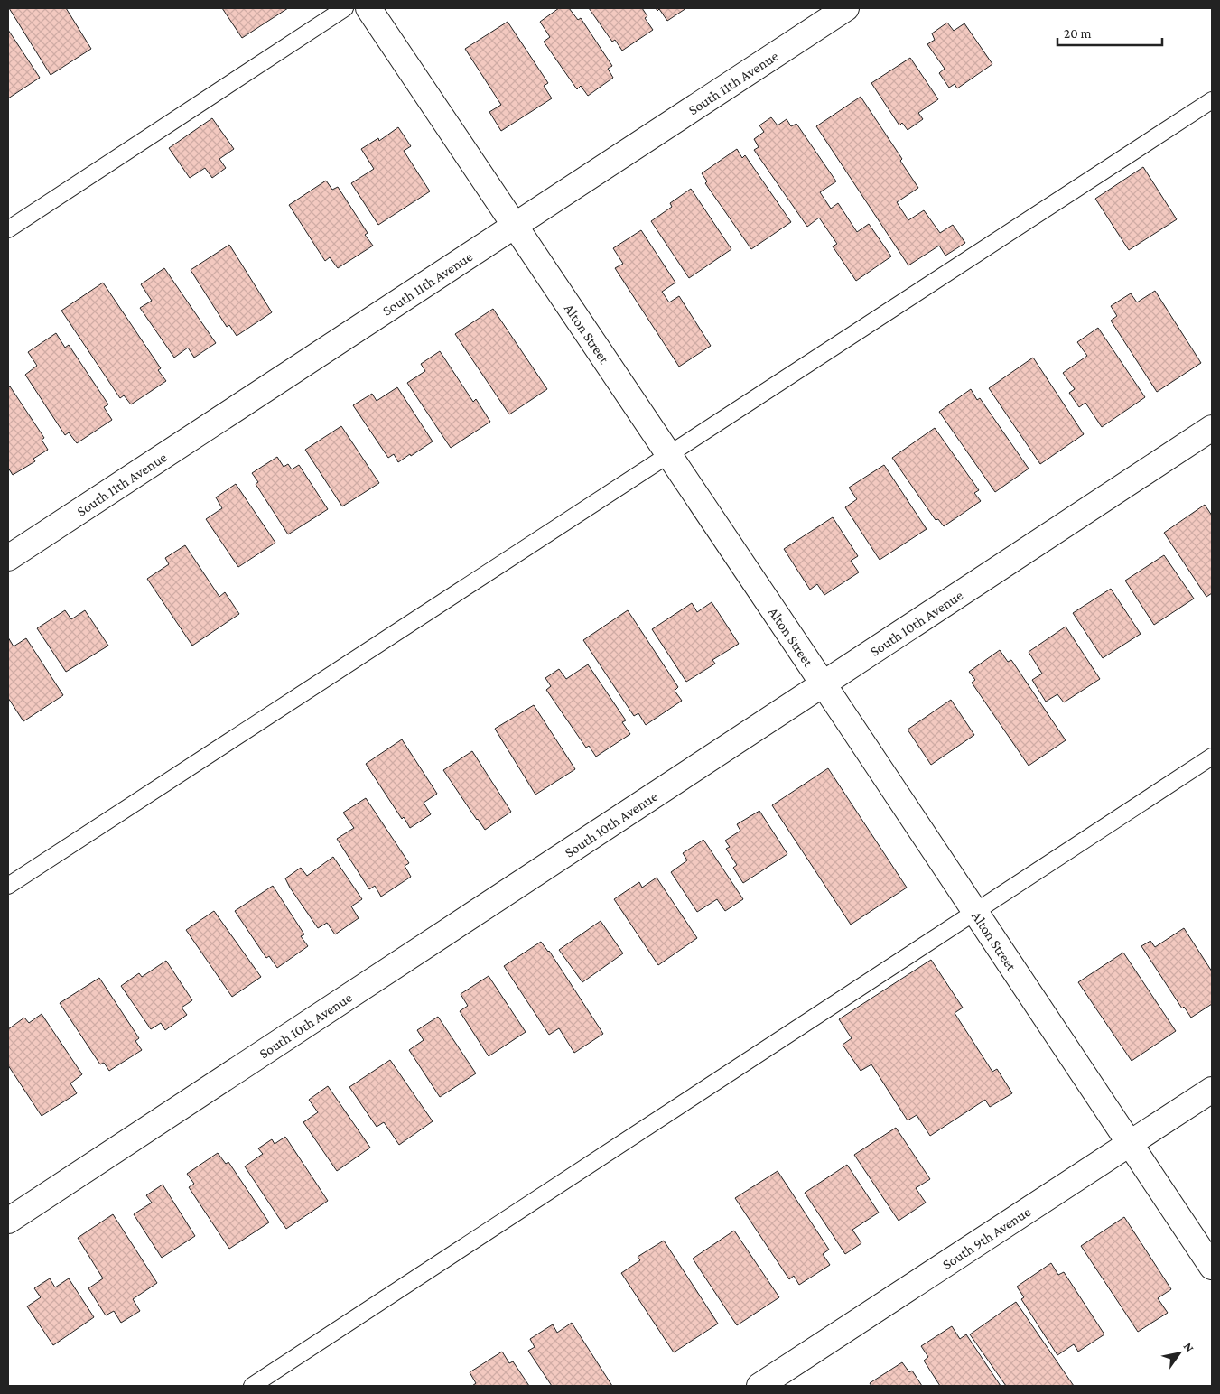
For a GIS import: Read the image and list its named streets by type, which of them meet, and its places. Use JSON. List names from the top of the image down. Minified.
{"streets":{"street":["South 11th Avenue","Alton Street","South 10th Avenue","South 9th Avenue"]},"crossings":[["South 11th Avenue","Alton Street"],["Alton Street","South 10th Avenue"],["Alton Street","South 9th Avenue"]],"scale_bar":"20 m","north":"top right"}
